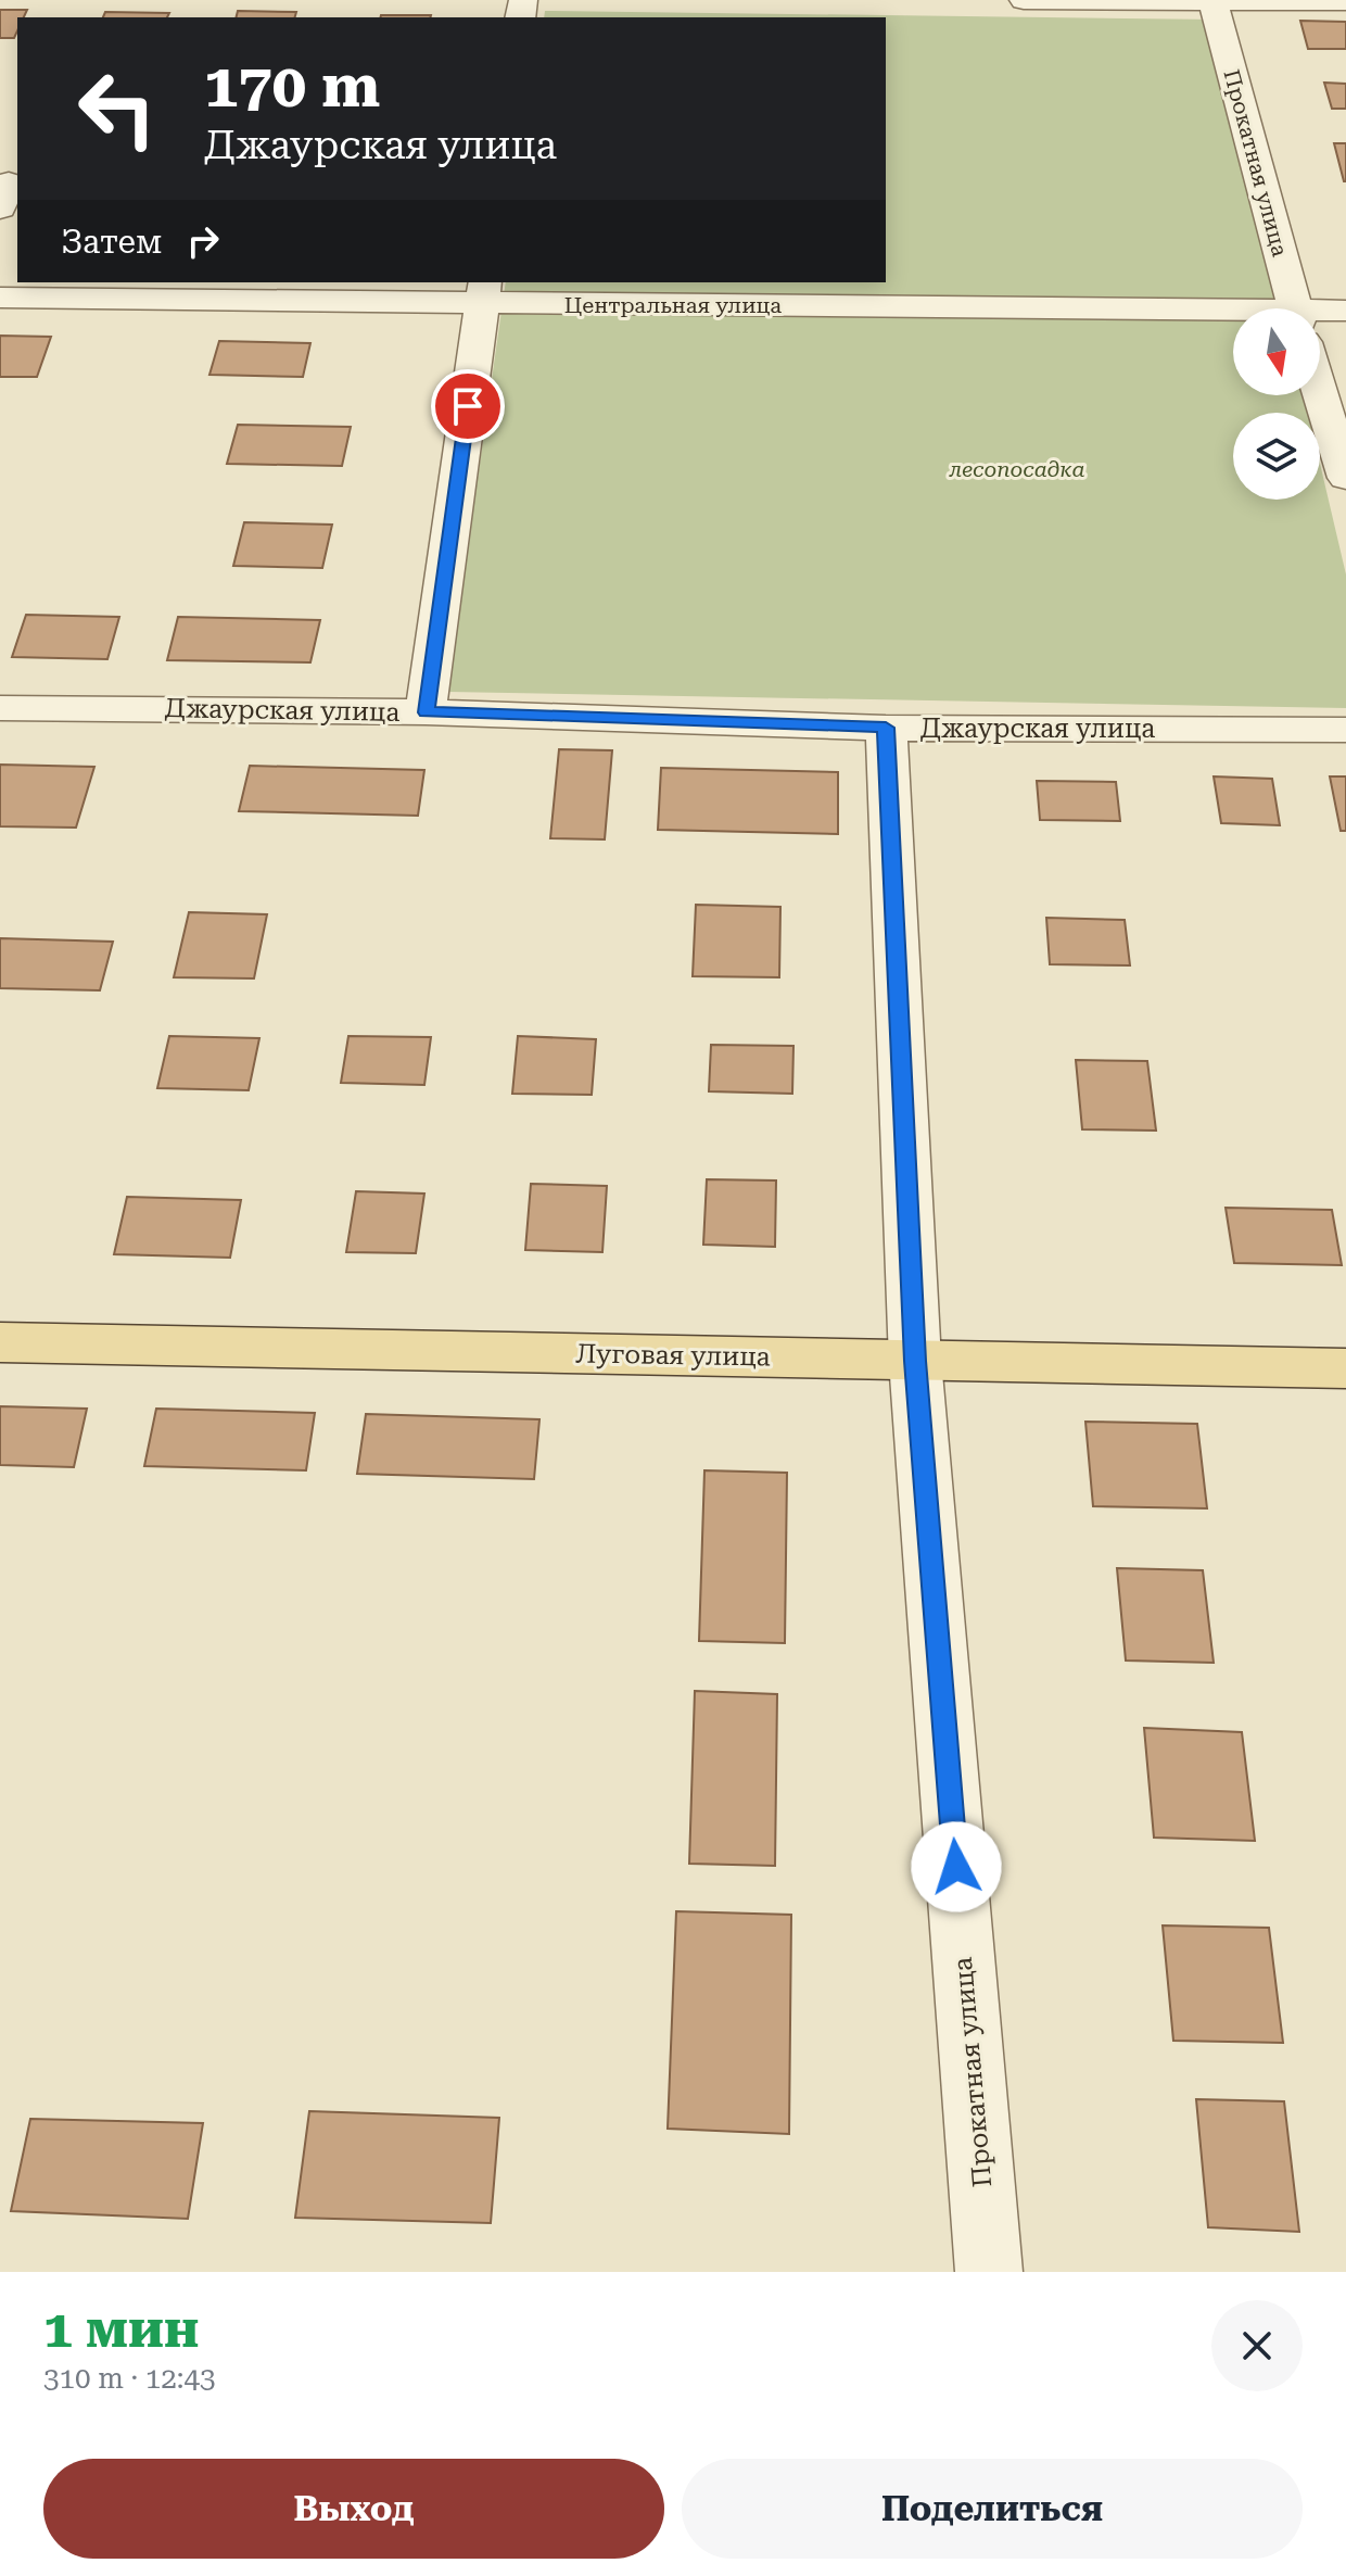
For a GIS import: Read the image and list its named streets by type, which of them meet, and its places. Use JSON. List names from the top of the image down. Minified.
{"streets":{"main road":["Луговая улица"],"street":["Прокатная улица","Центральная улица","Джаурская улица"]},"crossings":[["Прокатная улица","Джаурская улица"],["Прокатная улица","Луговая улица"]],"parks":["лесопосадка"],"north":"bottom","page":{"turn":["170 m","Джаурская улица"],"then":"Затем","heading":["1 мин","310 m · 12:43"],"buttons":["Выход","Поделиться"]}}
